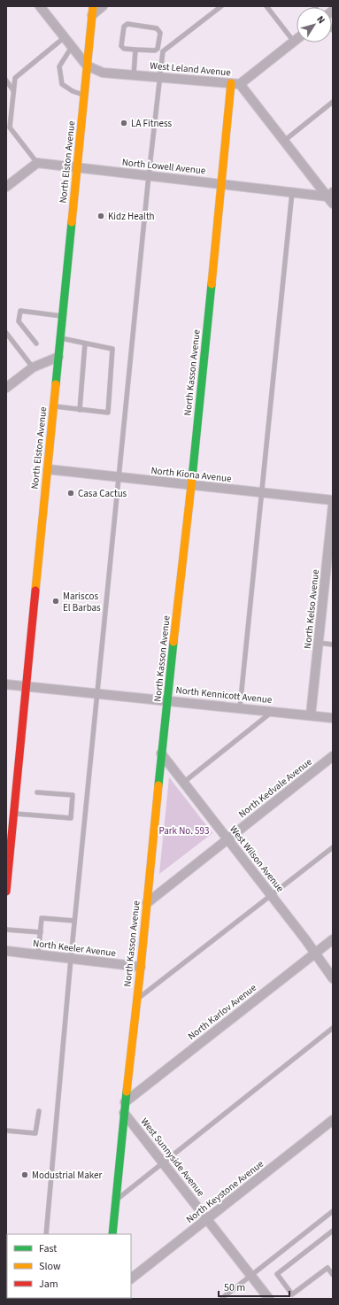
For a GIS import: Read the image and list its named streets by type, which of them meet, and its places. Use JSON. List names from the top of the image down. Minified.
{"streets":{"street":["West Leland Avenue","North Elston Avenue","North Lowell Avenue","North Kasson Avenue","North Kiona Avenue","North Kelso Avenue","North Kennicott Avenue","North Kedvale Avenue","West Wilson Avenue","North Keeler Avenue","North Karlov Avenue","West Sunnyside Avenue","North Keystone Avenue"]},"crossings":[["West Leland Avenue","North Elston Avenue"],["West Leland Avenue","North Lowell Avenue"],["West Leland Avenue","North Kasson Avenue"],["North Elston Avenue","North Lowell Avenue"],["North Elston Avenue","North Kiona Avenue"],["North Elston Avenue","North Kennicott Avenue"],["North Lowell Avenue","North Kasson Avenue"],["North Kasson Avenue","North Kiona Avenue"],["North Kasson Avenue","North Kennicott Avenue"],["North Kasson Avenue","North Kedvale Avenue"],["North Kasson Avenue","West Wilson Avenue"],["North Kasson Avenue","North Keeler Avenue"],["North Kasson Avenue","North Karlov Avenue"],["North Kasson Avenue","West Sunnyside Avenue"],["North Kelso Avenue","North Kennicott Avenue"],["North Kedvale Avenue","West Wilson Avenue"],["West Wilson Avenue","North Karlov Avenue"],["West Sunnyside Avenue","North Keystone Avenue"]],"parks":["Park No. 593"],"places":["LA Fitness","Kidz Health","Casa Cactus","Mariscos El Barbas","Modustrial Maker"],"legend":["Fast","Slow","Jam"],"scale_bar":"50 m","north":"top right"}
